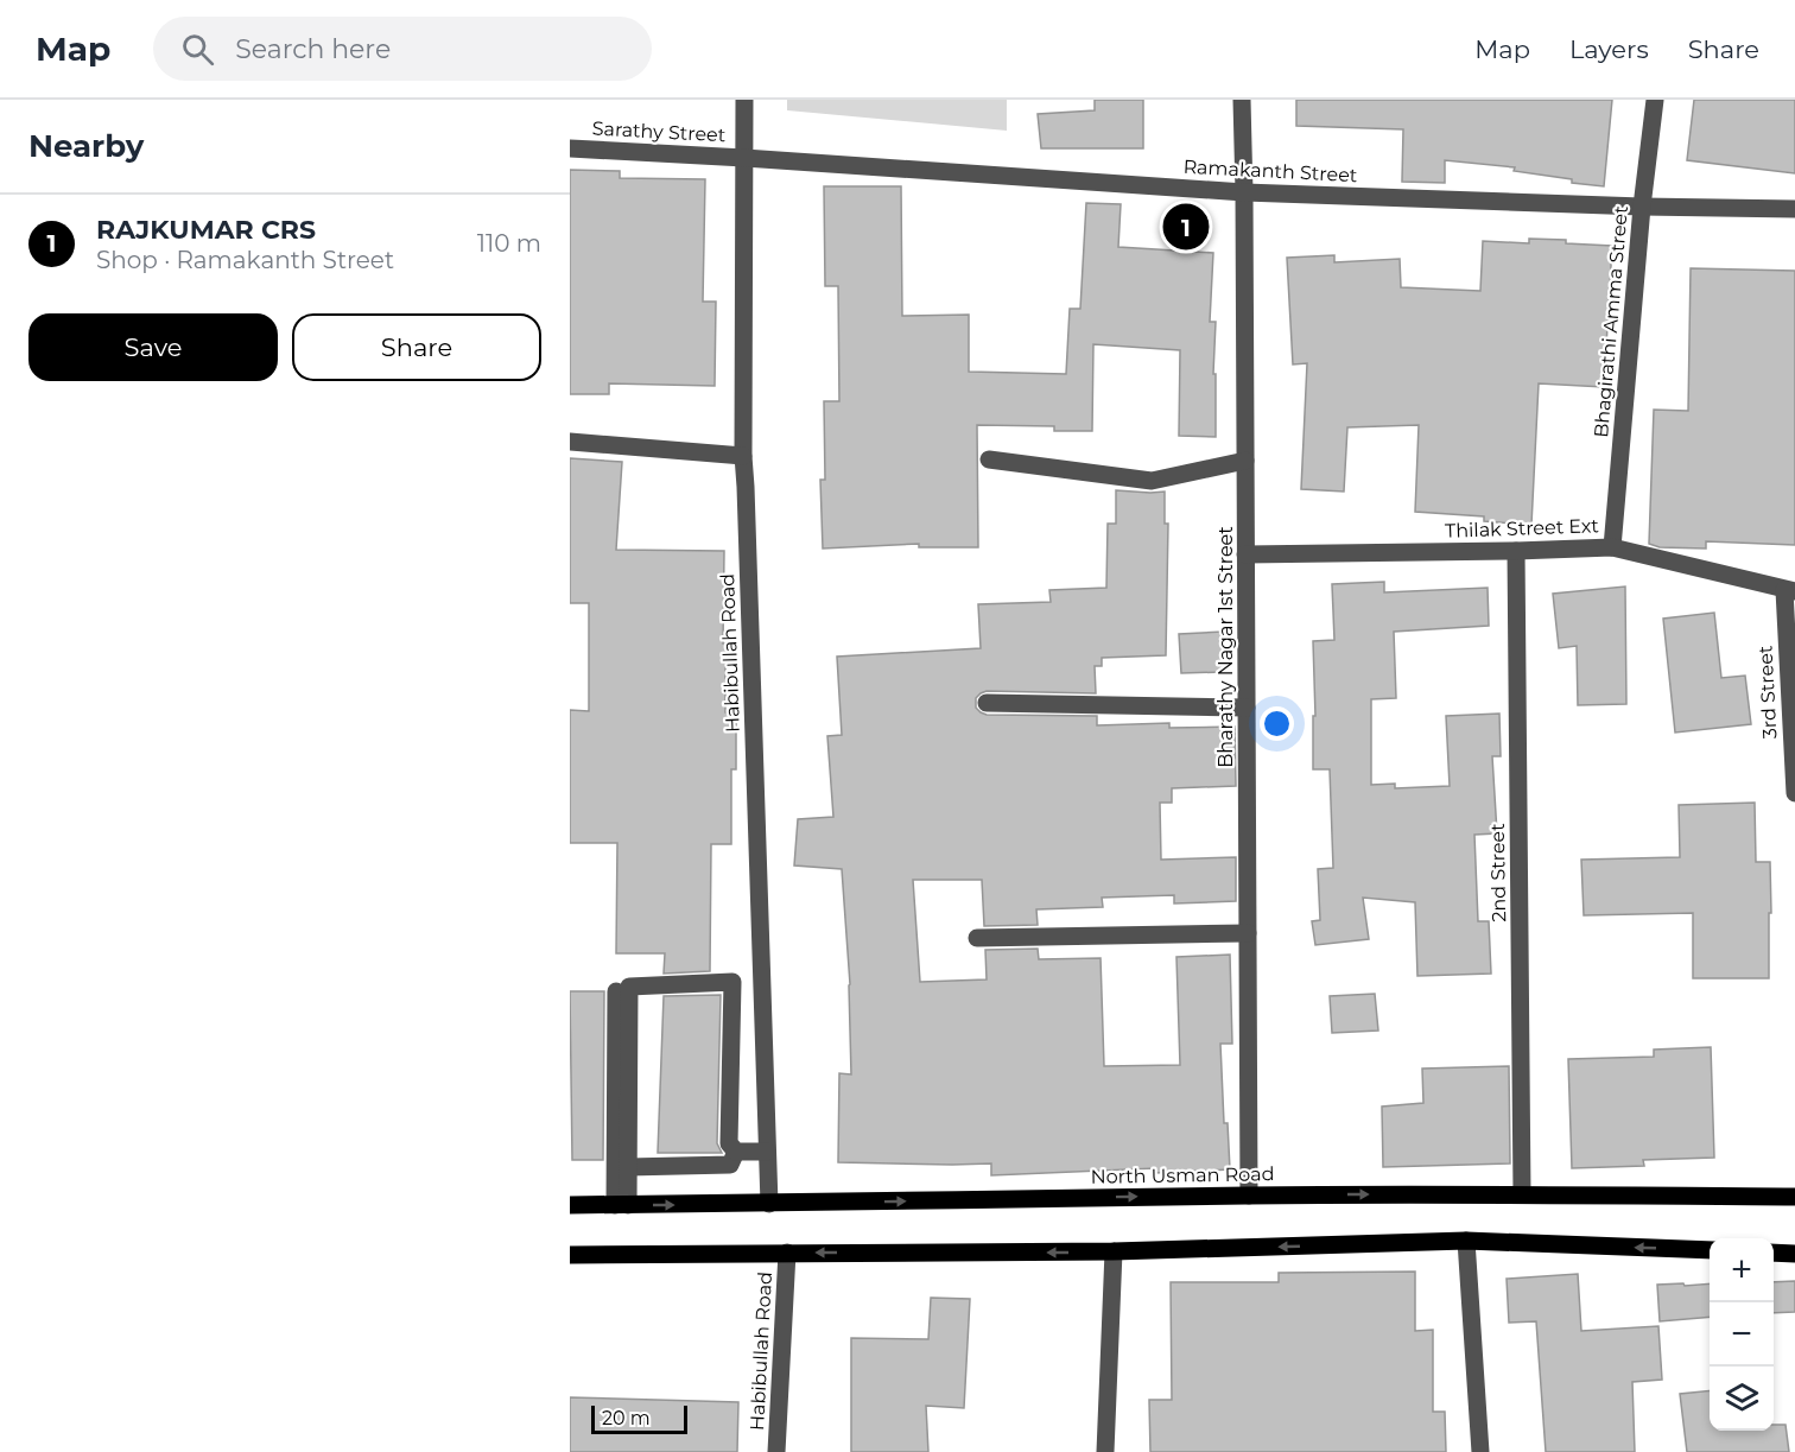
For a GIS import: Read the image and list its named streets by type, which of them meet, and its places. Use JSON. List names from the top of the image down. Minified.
{"streets":{"main road":["North Usman Road"],"street":["Sarathy Street","Ramakanth Street","Bhagirathi Amma Street","Thilak Street Ext","Bharathy Nagar 1st Street","Habibullah Road","3rd Street","2nd Street"]},"crossings":[["Sarathy Street","Ramakanth Street"],["Sarathy Street","Habibullah Road"],["Ramakanth Street","Bhagirathi Amma Street"],["Ramakanth Street","Bharathy Nagar 1st Street"],["Ramakanth Street","Habibullah Road"],["Bhagirathi Amma Street","Thilak Street Ext"],["Thilak Street Ext","Bharathy Nagar 1st Street"],["Thilak Street Ext","3rd Street"],["Thilak Street Ext","2nd Street"],["Bharathy Nagar 1st Street","North Usman Road"],["Habibullah Road","North Usman Road"],["2nd Street","North Usman Road"]],"scale_bar":"20 m","page":{"header":"Map","search":"Search here","nav":["Map","Layers","Share"],"heading":"Nearby","list":[{"mark":"1","name":"RAJKUMAR CRS","note":"Shop · Ramakanth Street","value":"110 m"}],"pins":"1","buttons":["Save","Share"],"map_buttons":["+","−"],"scale":"20 m"}}
